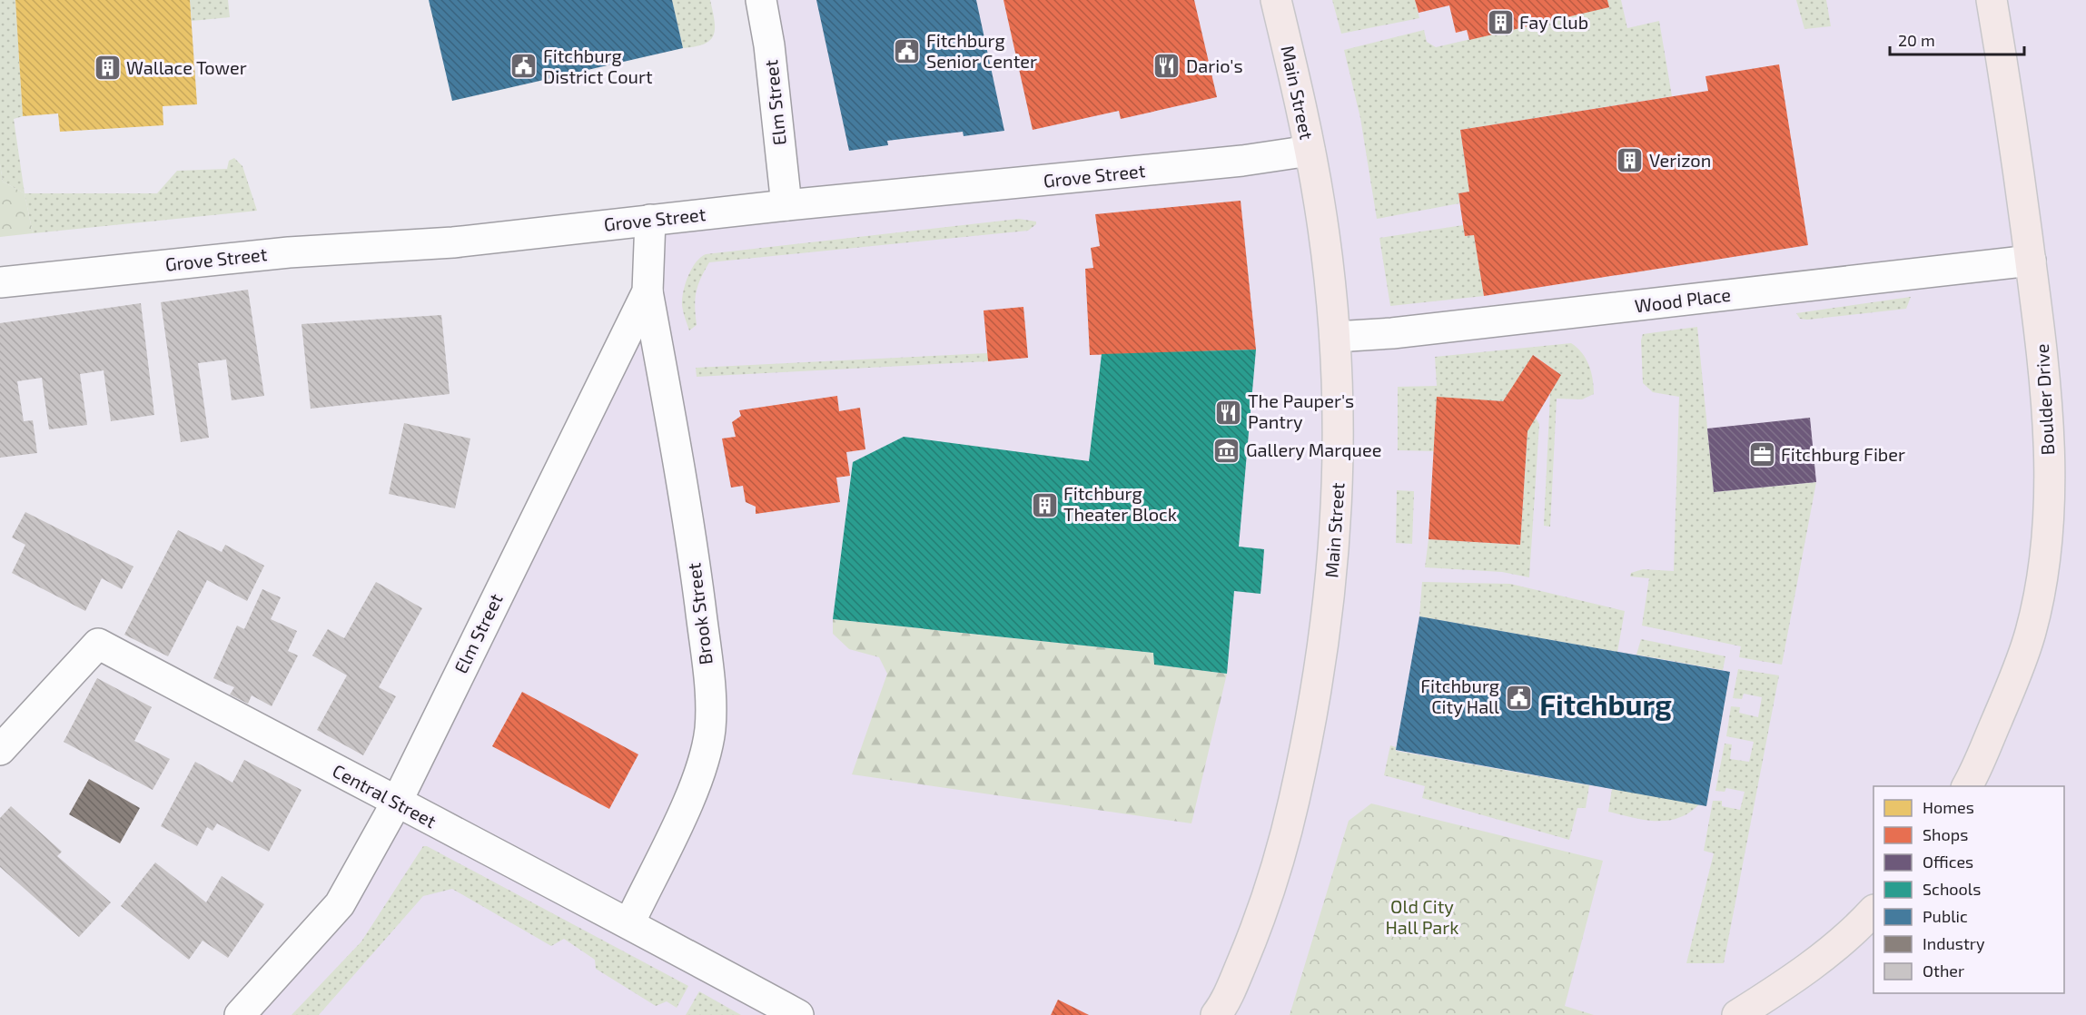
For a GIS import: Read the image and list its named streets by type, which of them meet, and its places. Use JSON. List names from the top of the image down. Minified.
{"streets":{"highway":["Main Street","Boulder Drive"],"street":["Elm Street","Grove Street","Wood Place","Brook Street","Central Street"]},"crossings":[["Main Street","Grove Street"],["Main Street","Wood Place"],["Elm Street","Grove Street"],["Elm Street","Brook Street"],["Elm Street","Central Street"],["Wood Place","Boulder Drive"],["Brook Street","Central Street"]],"districts":["Fitchburg"],"parks":["Old City Hall Park"],"places":{"building":["Fay Club","Wallace Tower","Verizon","Fitchburg Theater Block"],"public building":["Fitchburg Senior Center","Fitchburg District Court","Fitchburg City Hall"],"restaurant":["Dario's","The Pauper's Pantry"],"museum":["Gallery Marquee"],"office":["Fitchburg Fiber"]},"legend":["Homes","Shops","Offices","Schools","Public","Industry","Other"],"scale_bar":"20 m"}
